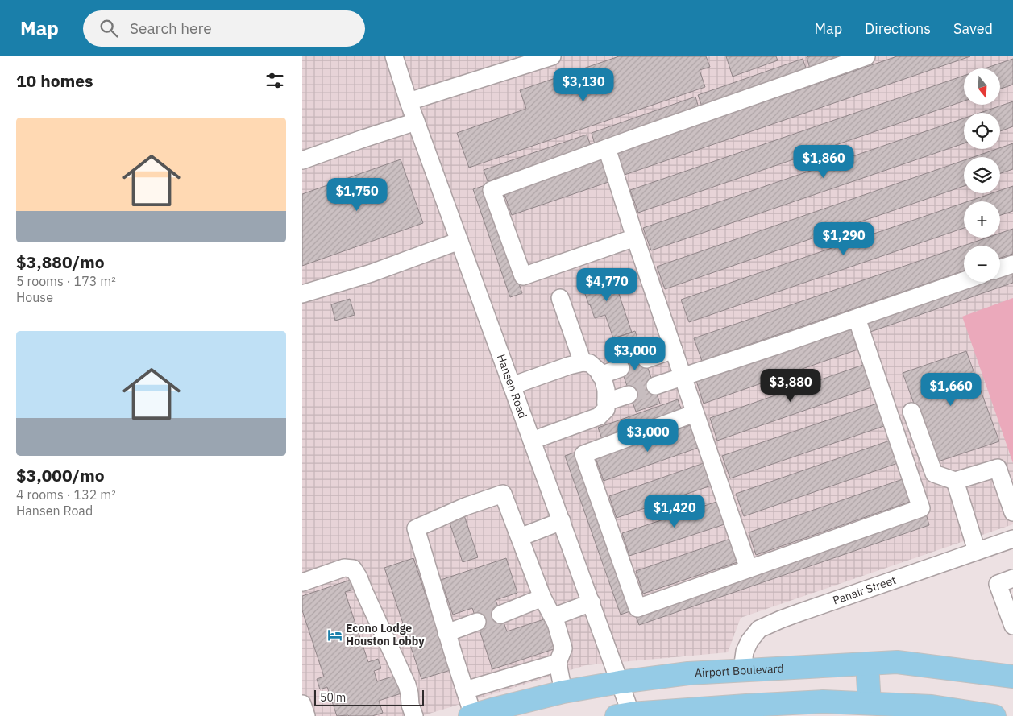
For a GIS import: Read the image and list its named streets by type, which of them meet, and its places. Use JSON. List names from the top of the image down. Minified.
{"streets":{"main road":["Airport Boulevard"],"street":["Hansen Road","Panair Street"]},"crossings":[["Hansen Road","Airport Boulevard"],["Panair Street","Airport Boulevard"]],"places":{"hotel":["Econo Lodge Houston Lobby"]},"scale_bar":"50 m","north":"bottom","page":{"header":"Map","search":"Search here","nav":["Map","Directions","Saved"],"heading":"10 homes","map_buttons":["+","−"],"price":["$3,130","$1,860","$1,750","$1,290","$4,770","$3,000","$3,880","$1,660","$3,000","$1,420"],"list":[{"name":"$3,880/mo","note":"5 rooms · 173 m² · House"},{"name":"$3,000/mo","note":"4 rooms · 132 m² · Hansen Road"}],"scale":"50 m"}}
